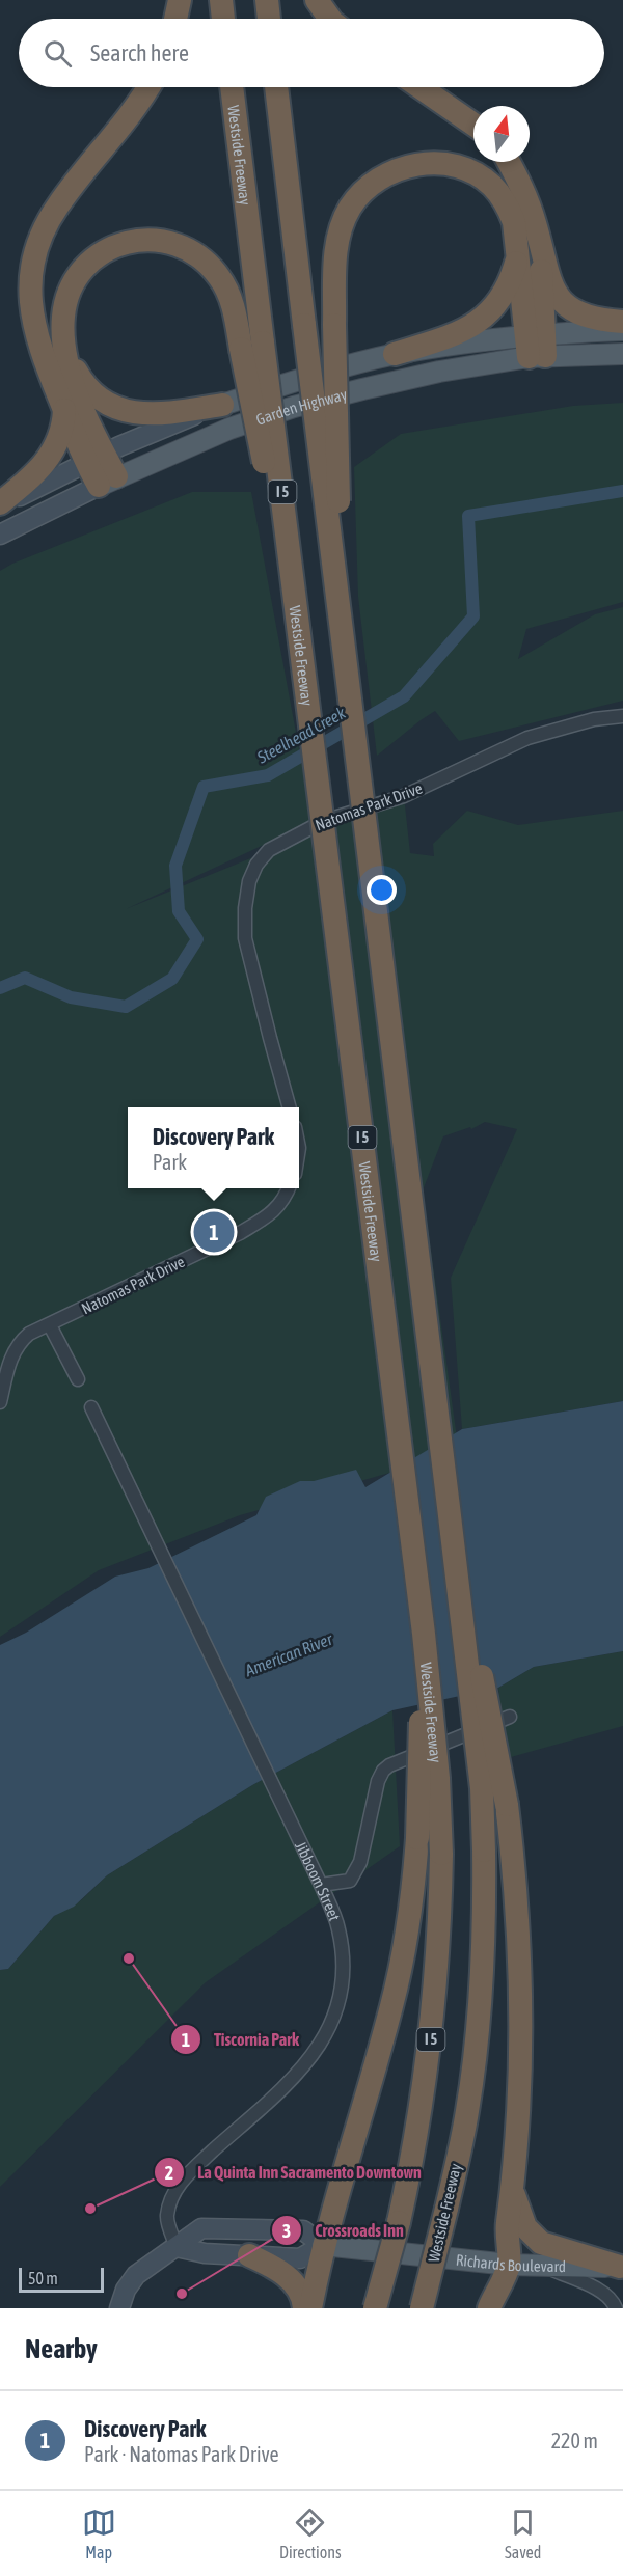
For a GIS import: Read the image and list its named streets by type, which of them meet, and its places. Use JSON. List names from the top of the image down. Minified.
{"streets":{"highway":["Westside Freeway","I 5"],"main road":["Garden Highway","Richards Boulevard"],"street":["Natomas Park Drive","Jibboom Street"]},"crossings":[["Jibboom Street","Richards Boulevard"]],"water":["Steelhead Creek","American River"],"places":["Tiscornia Park","La Quinta Inn Sacramento Downtown","Crossroads Inn"],"scale_bar":"50 m","north":"top","page":{"search":"Search here","popup":["Discovery Park","Park"],"pins":"1","scale":"50 m","heading":"Nearby","list":[{"mark":"1","name":"Discovery Park","note":"Park · Natomas Park Drive","value":"220 m"}],"nav":["Map","Directions","Saved"]}}
